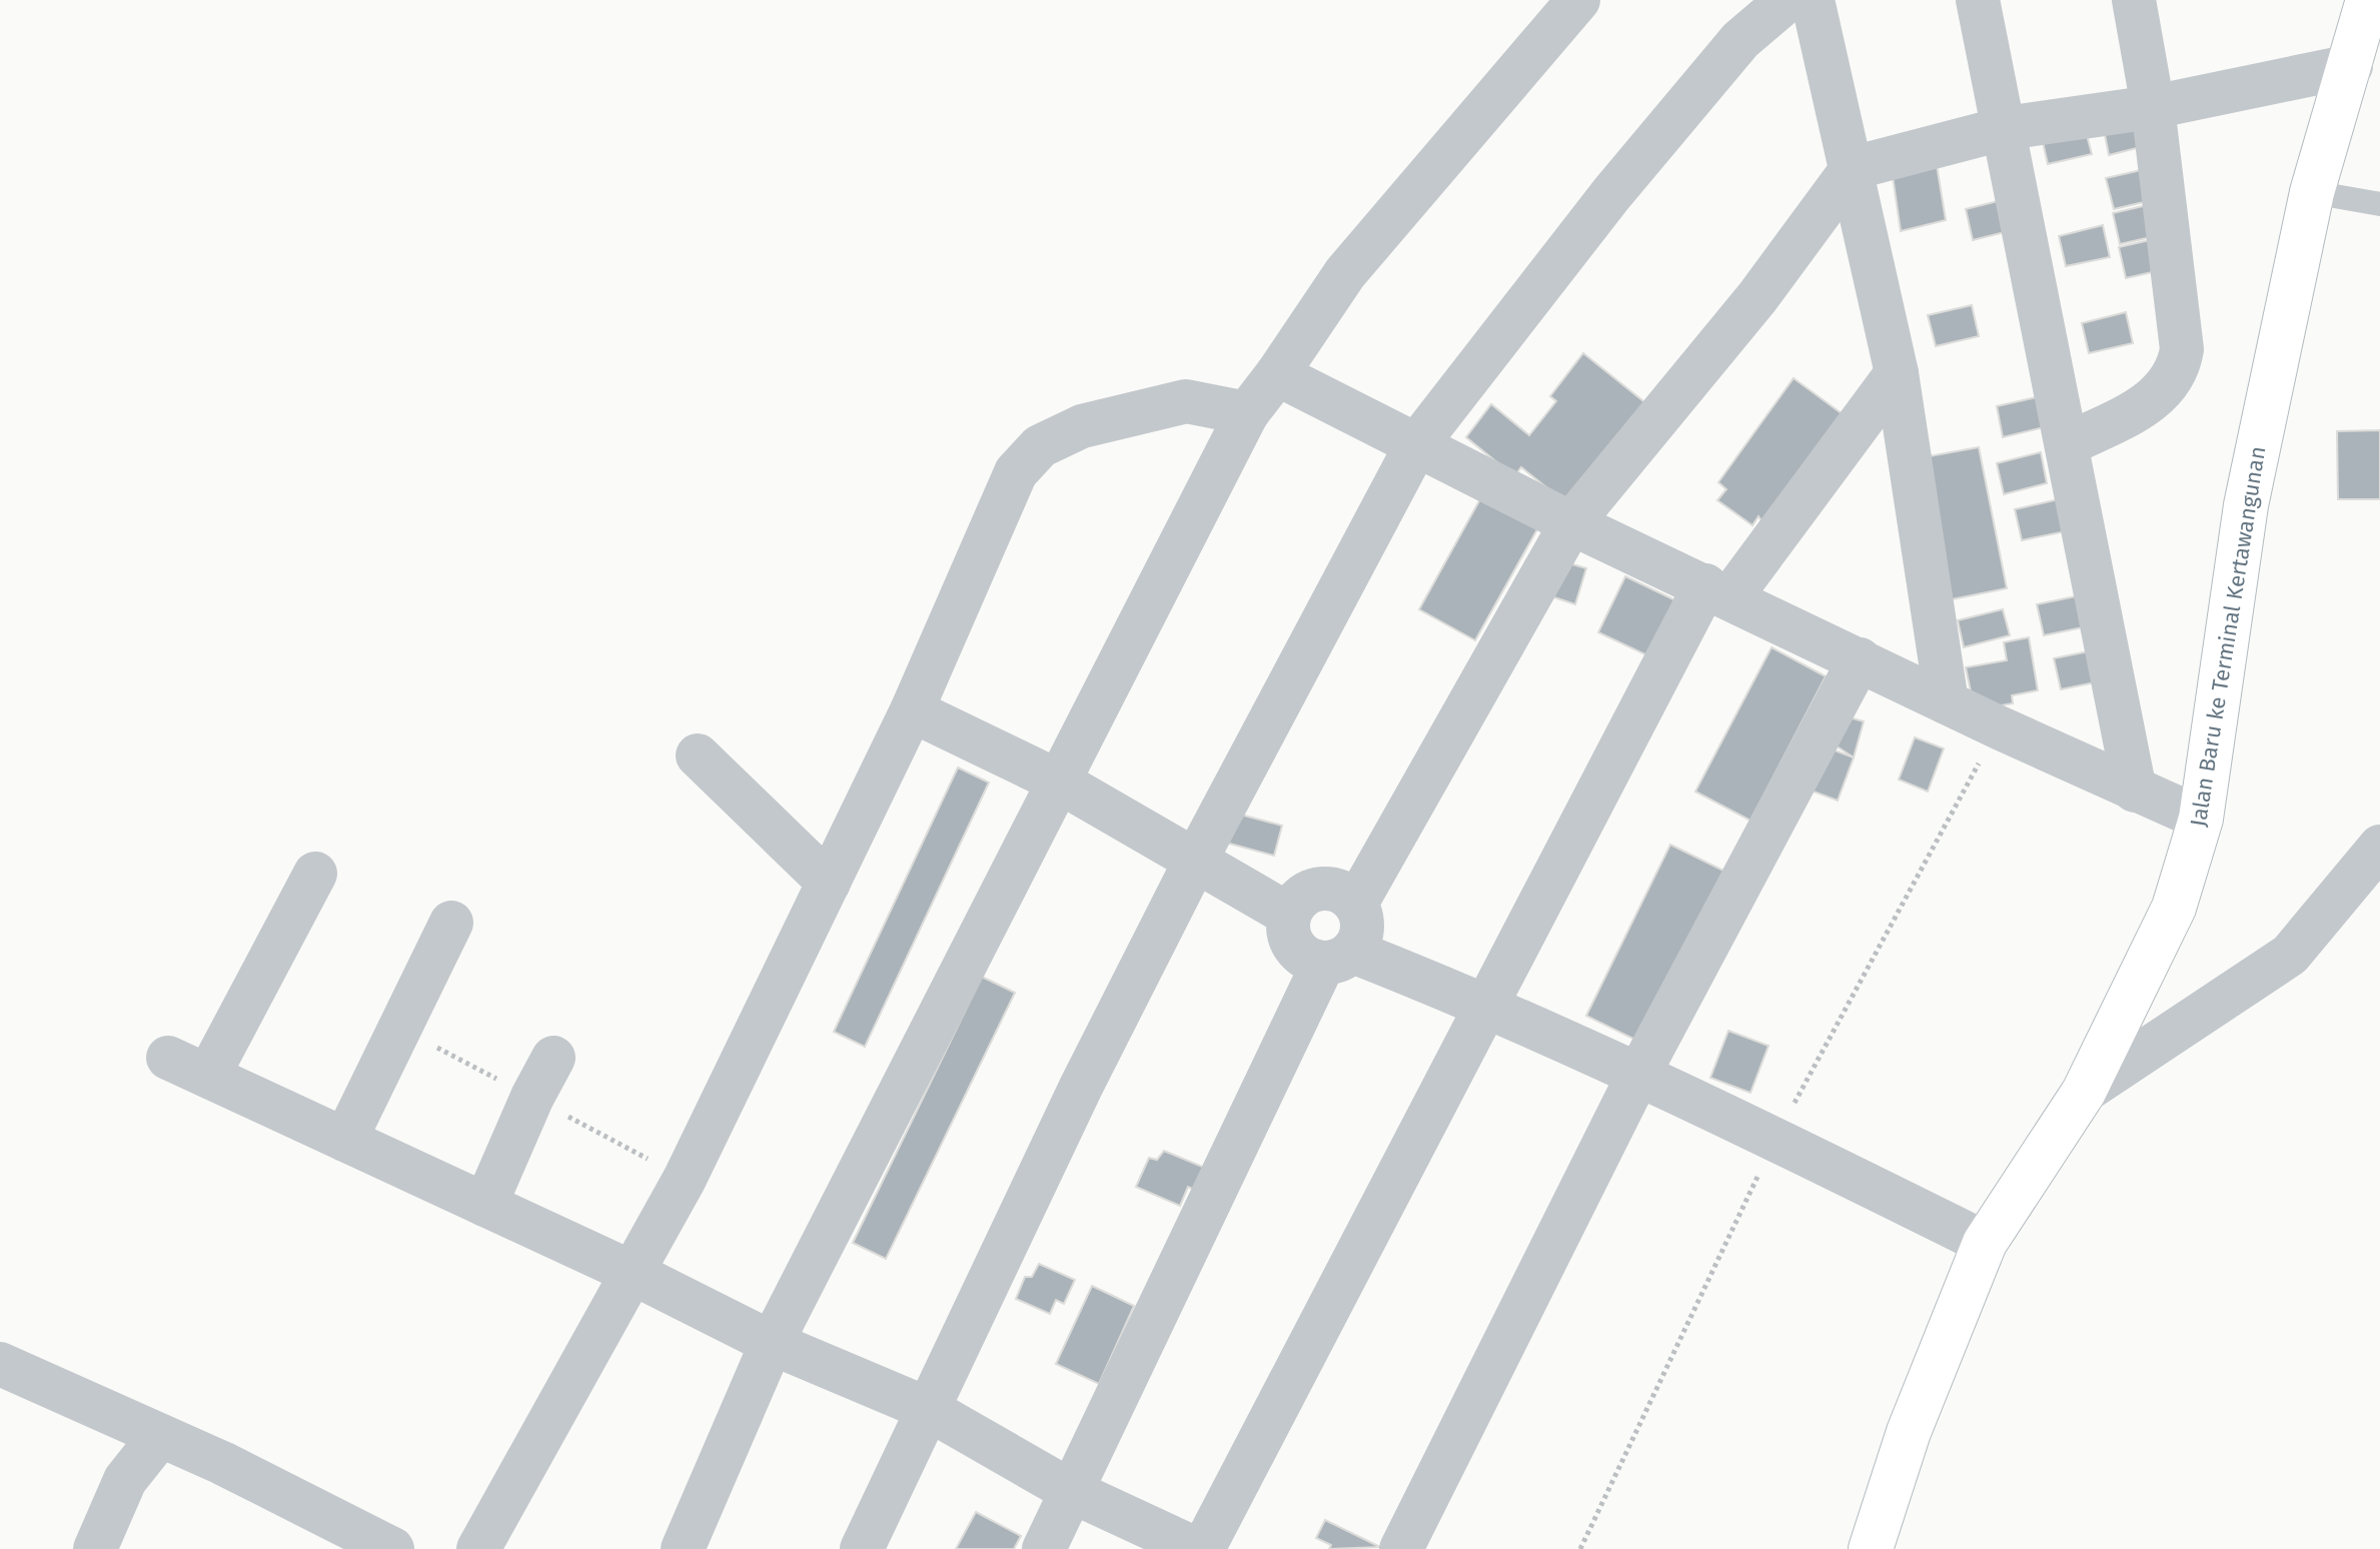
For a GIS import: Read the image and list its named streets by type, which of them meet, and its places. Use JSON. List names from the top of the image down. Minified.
{"streets":{"main road":["Jalan Baru ke Terminal Kertawangunan"]}}
